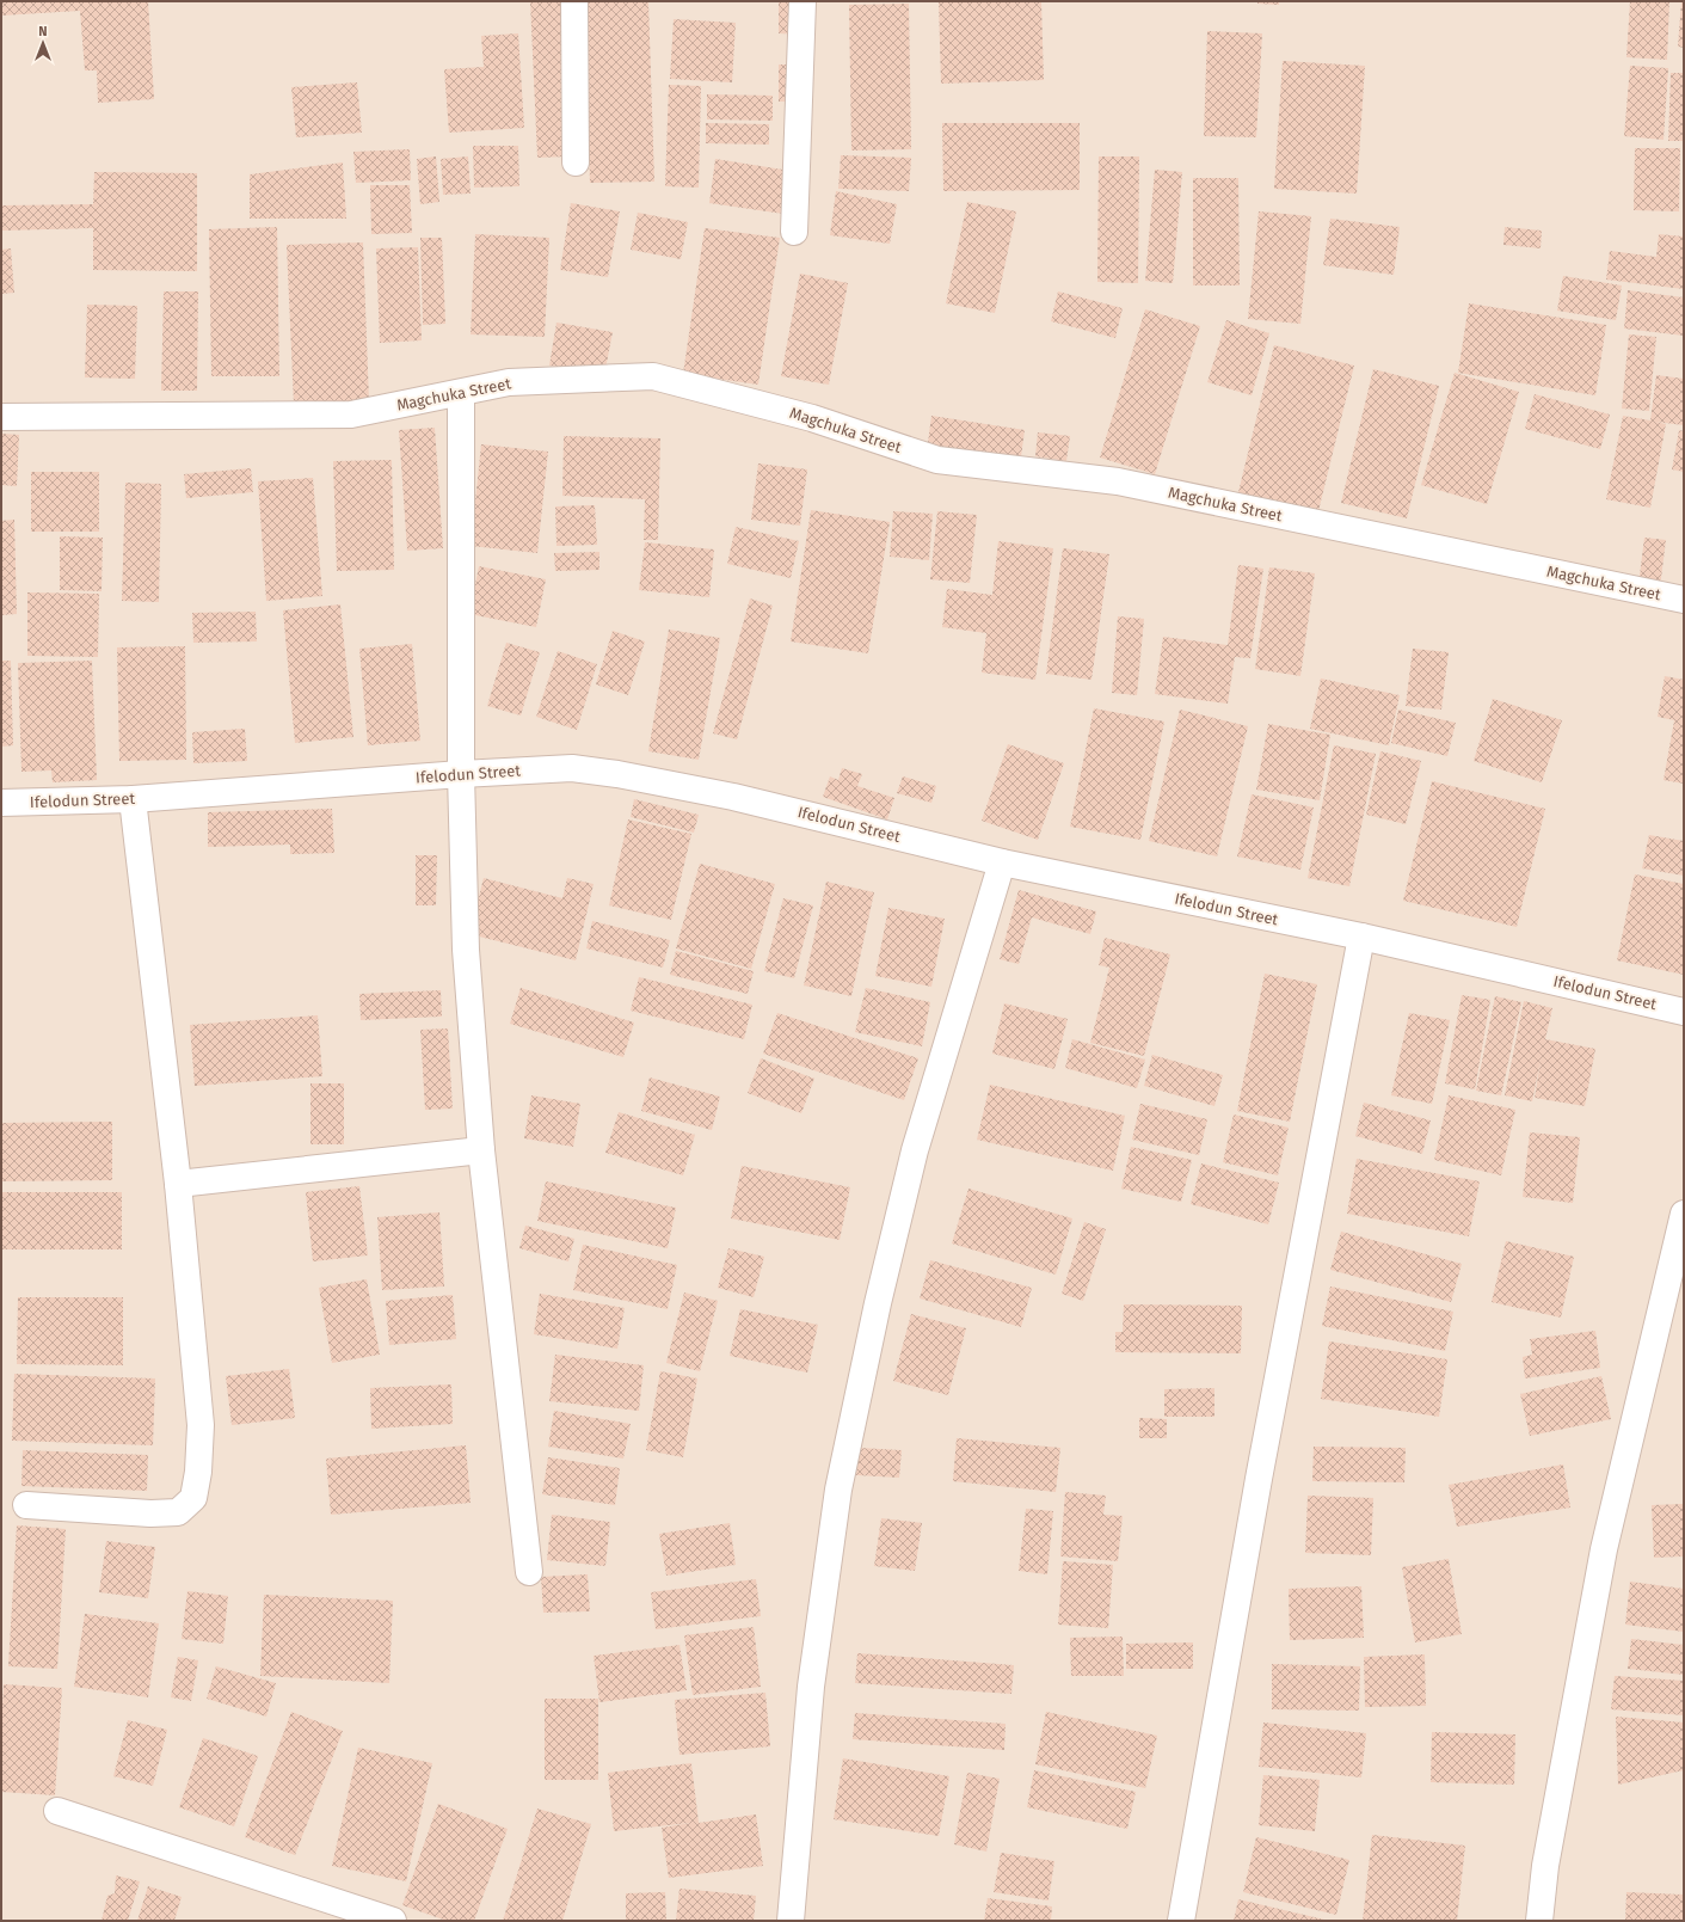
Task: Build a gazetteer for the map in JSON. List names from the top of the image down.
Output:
{
  "streets": {
    "street": ["Magchuka Street", "Ifelodun Street"]
  },
  "north": "top"
}
